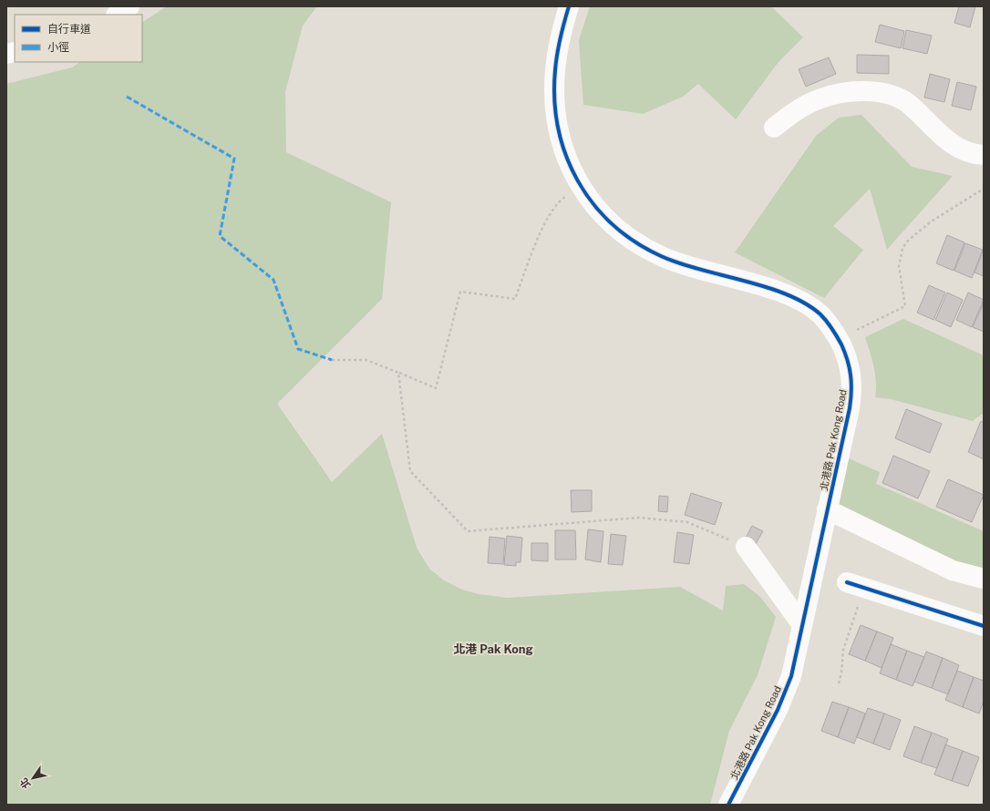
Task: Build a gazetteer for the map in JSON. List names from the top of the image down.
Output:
{
  "streets": {
    "street": ["北港路 Pak Kong Road"]
  },
  "districts": ["北港 Pak Kong"],
  "legend": ["自行車道", "小徑"],
  "north": "bottom left"
}
